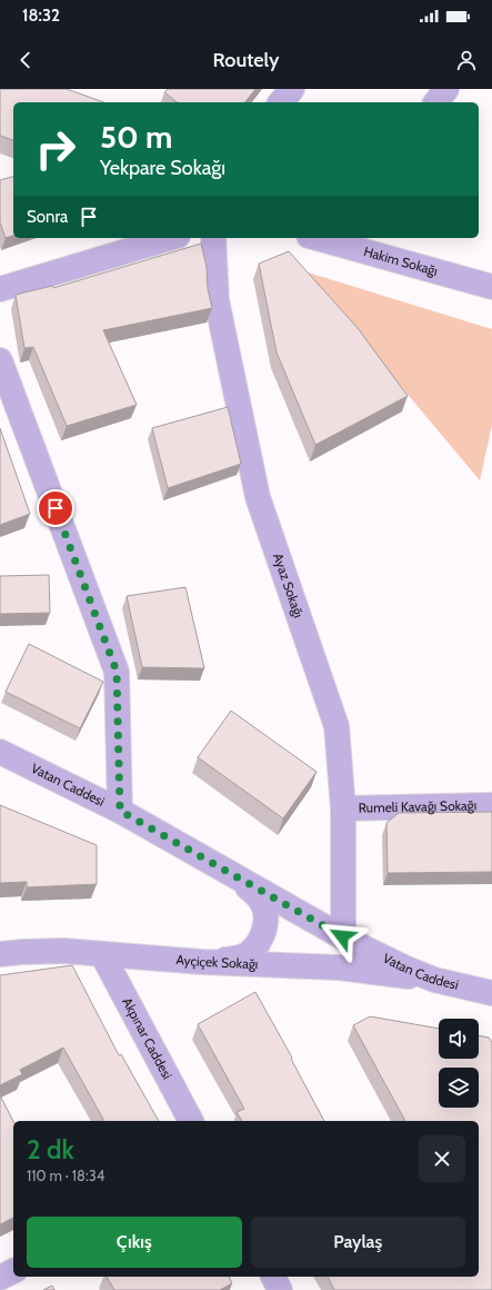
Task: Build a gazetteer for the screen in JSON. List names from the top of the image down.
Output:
{
  "streets": {
    "street": [
      "Hakim Sokağı",
      "Ayaz Sokağı",
      "Vatan Caddesi",
      "Rumeli Kavağı Sokağı",
      "Ayçiçek Sokağı",
      "Akpınar Caddesi"
    ]
  },
  "crossings": [
    ["Ayaz Sokağı", "Vatan Caddesi"],
    ["Ayaz Sokağı", "Rumeli Kavağı Sokağı"],
    ["Vatan Caddesi", "Ayçiçek Sokağı"],
    ["Ayçiçek Sokağı", "Akpınar Caddesi"]
  ],
  "page": {
    "status": "18:32",
    "header": "Routely",
    "turn": ["50 m", "Yekpare Sokağı"],
    "then": "Sonra",
    "heading": ["2 dk", "110 m · 18:34"],
    "buttons": ["Çıkış", "Paylaş"]
  }
}
